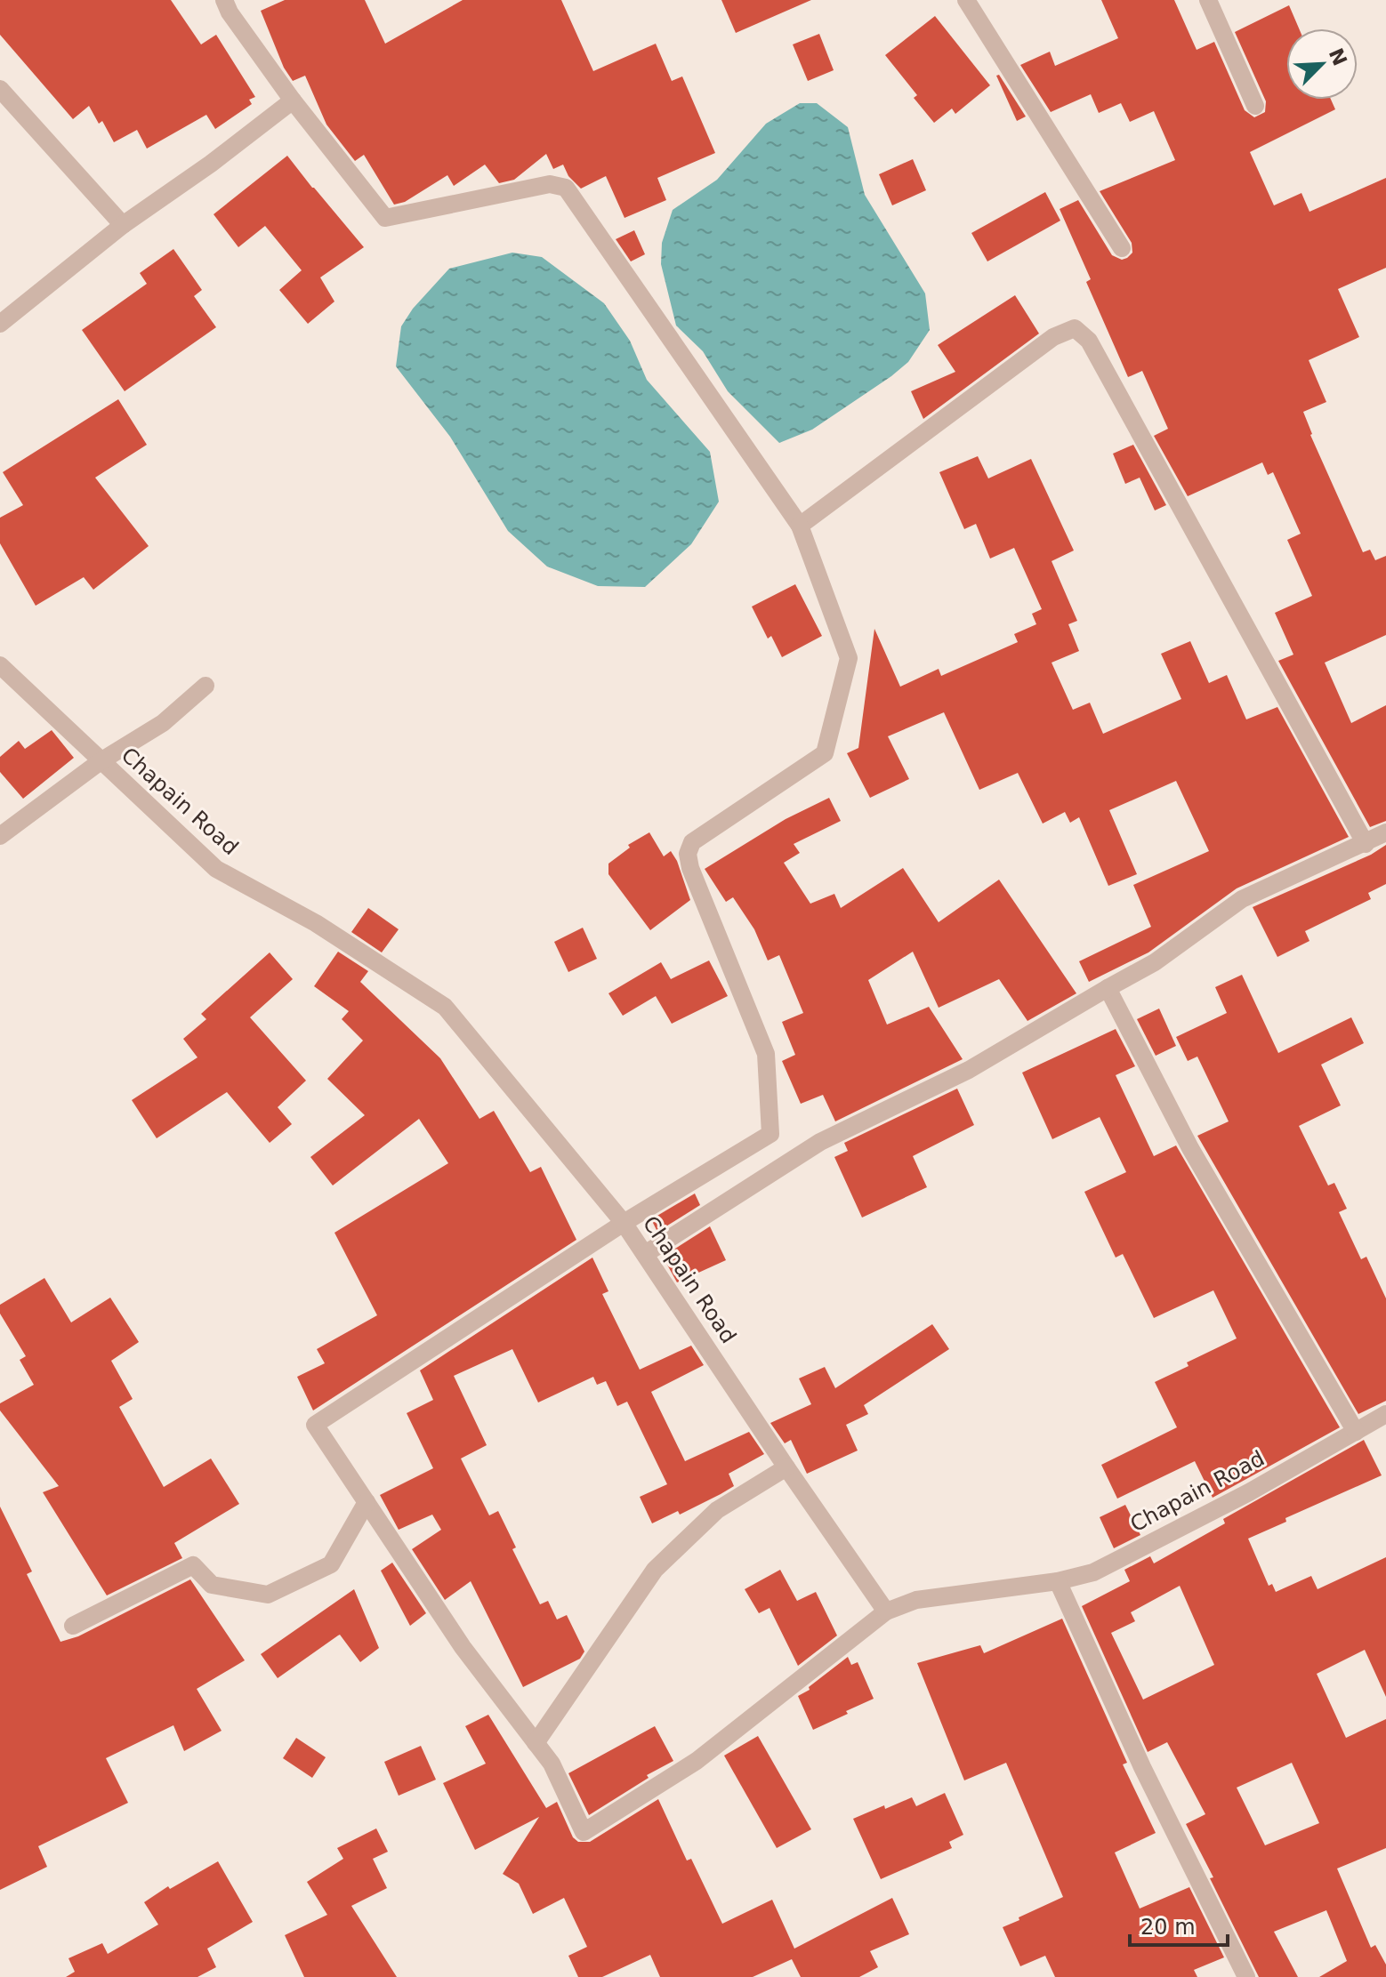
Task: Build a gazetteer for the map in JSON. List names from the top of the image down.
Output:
{
  "streets": {
    "street": ["Chapain Road"]
  },
  "scale_bar": "20 m",
  "north": "top right"
}
